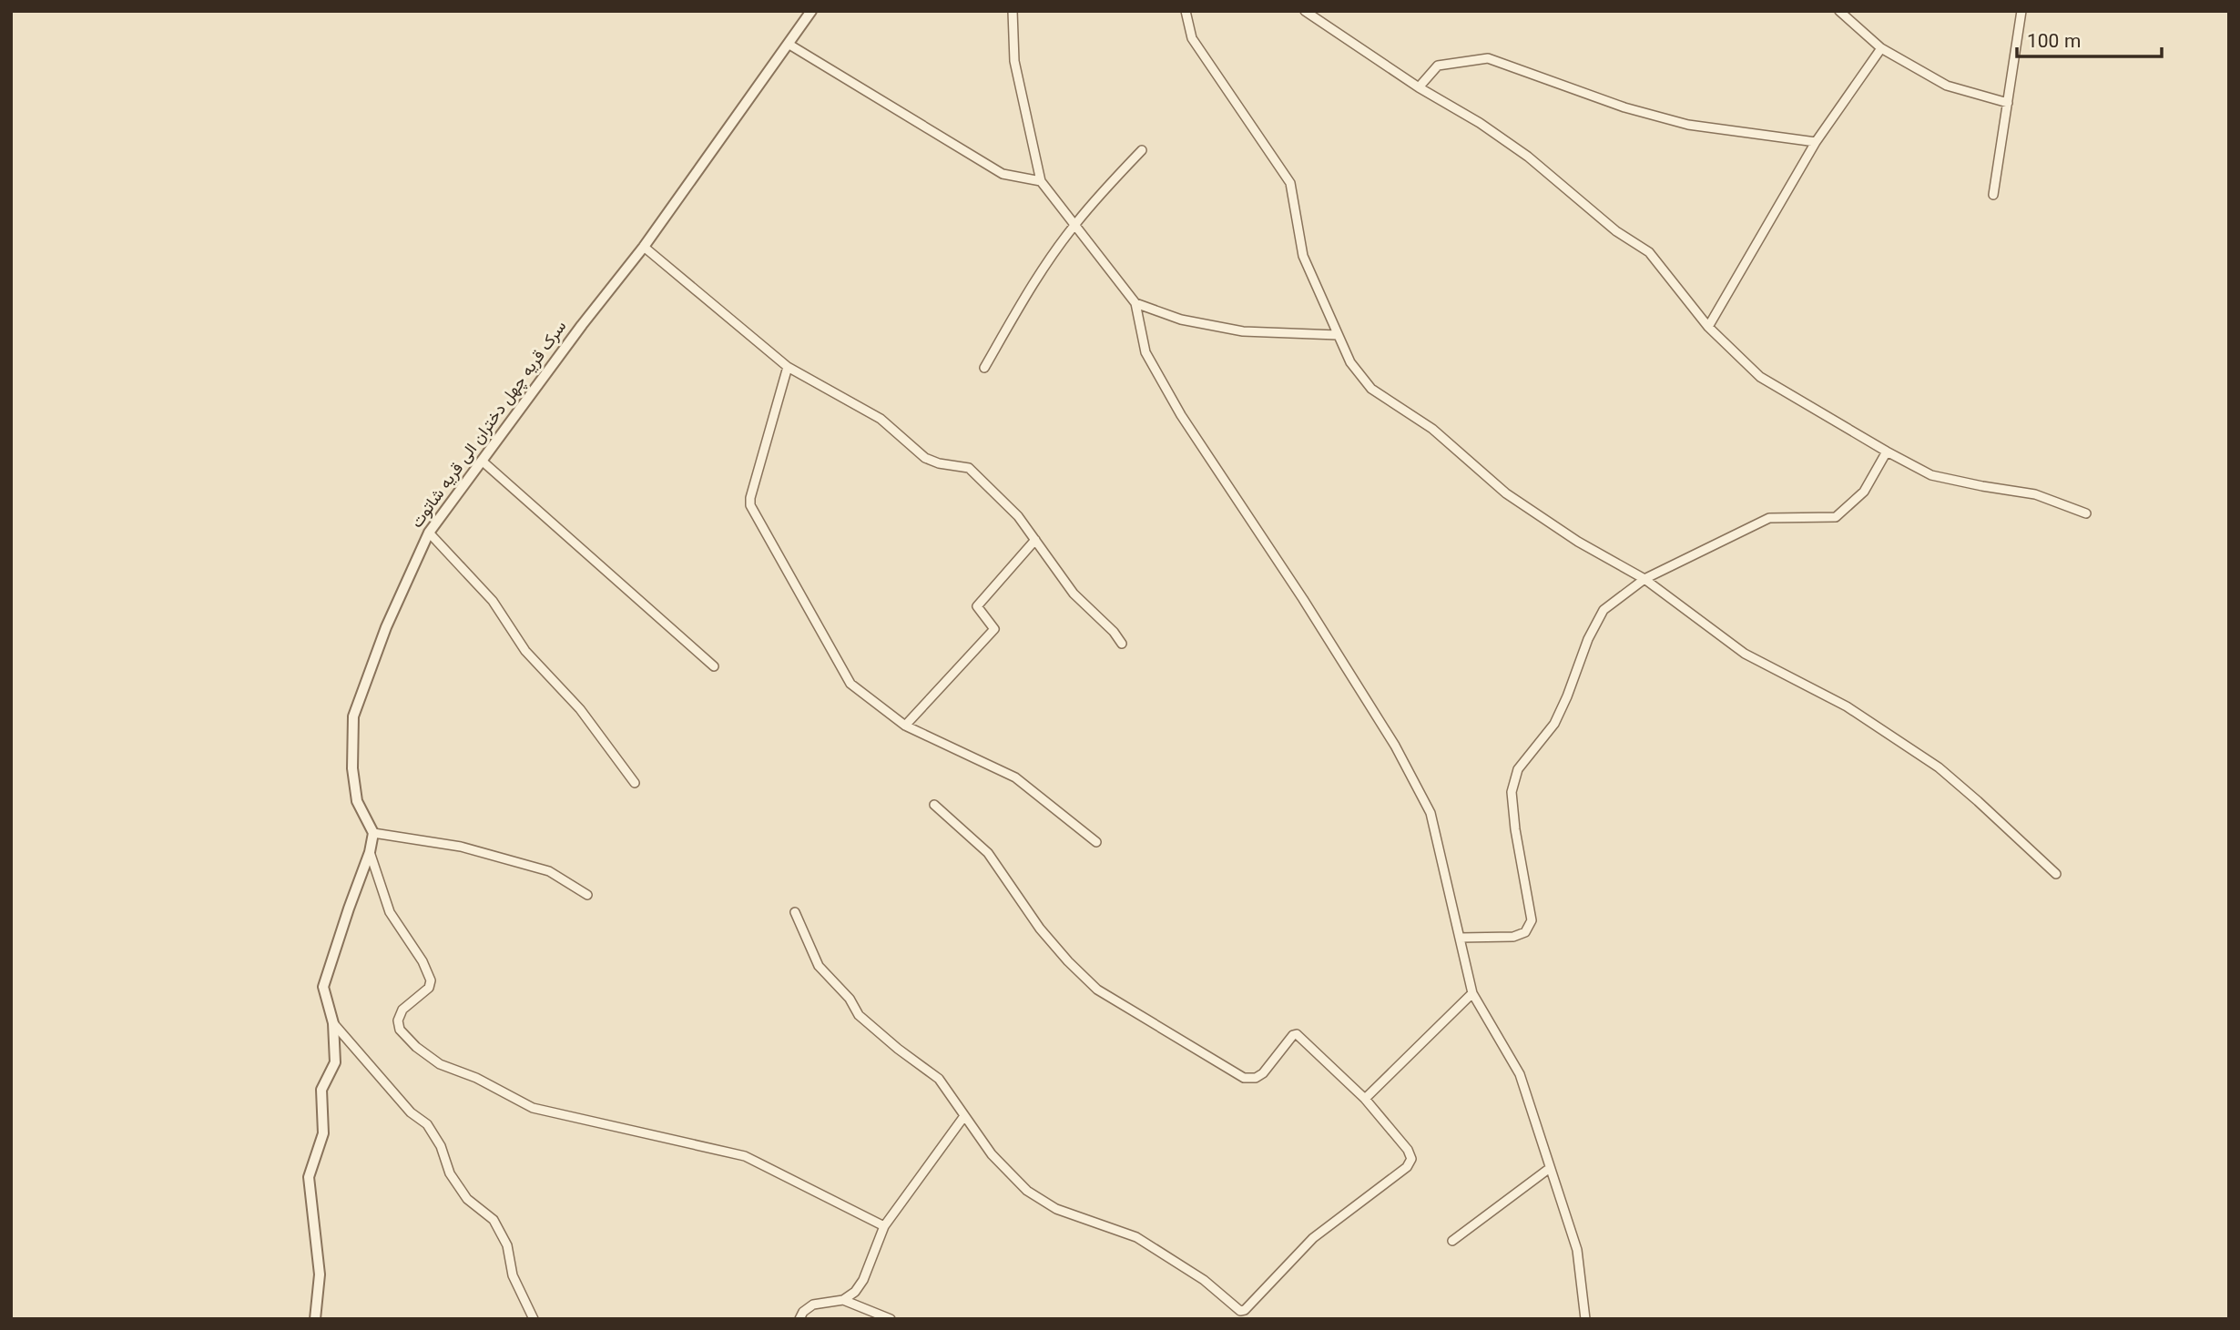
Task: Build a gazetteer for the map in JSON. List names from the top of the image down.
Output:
{
  "streets": {
    "street": ["سرک قریه چهل دختران الی قریه شاتوت"]
  },
  "scale_bar": "100 m"
}
